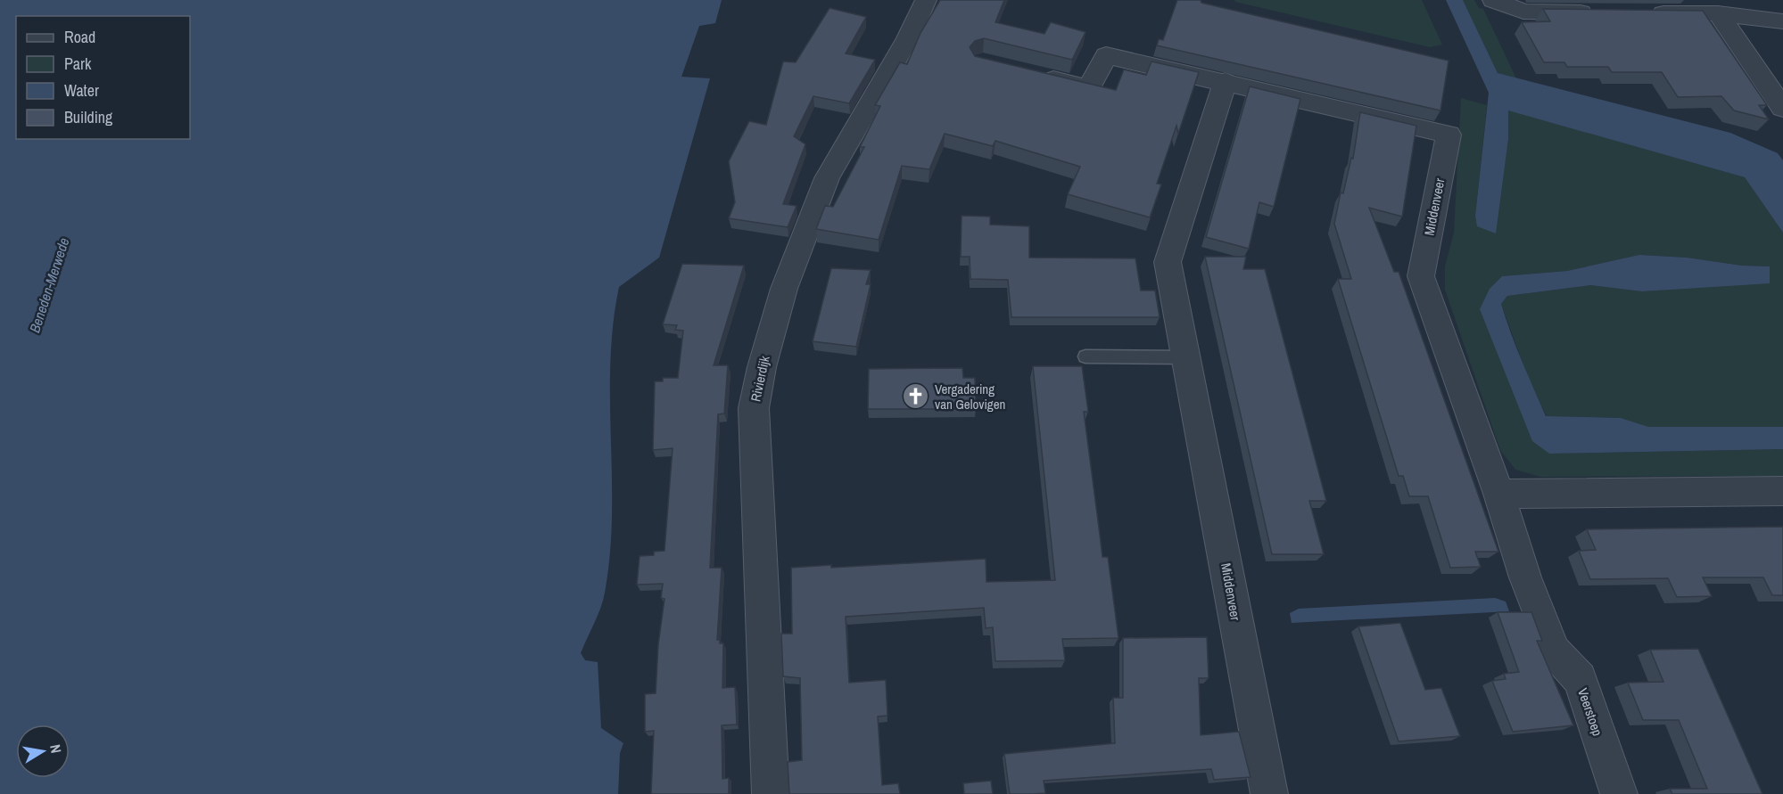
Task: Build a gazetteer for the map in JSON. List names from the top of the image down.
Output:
{
  "streets": {
    "street": ["Middenveer", "Rivierdijk", "Veerstoep"]
  },
  "crossings": [
    ["Middenveer", "Veerstoep"]
  ],
  "water": ["Beneden-Merwede"],
  "places": {
    "church": ["Vergadering van Gelovigen"]
  },
  "legend": [
    "Road",
    "Park",
    "Water",
    "Building"
  ],
  "north": "right"
}
